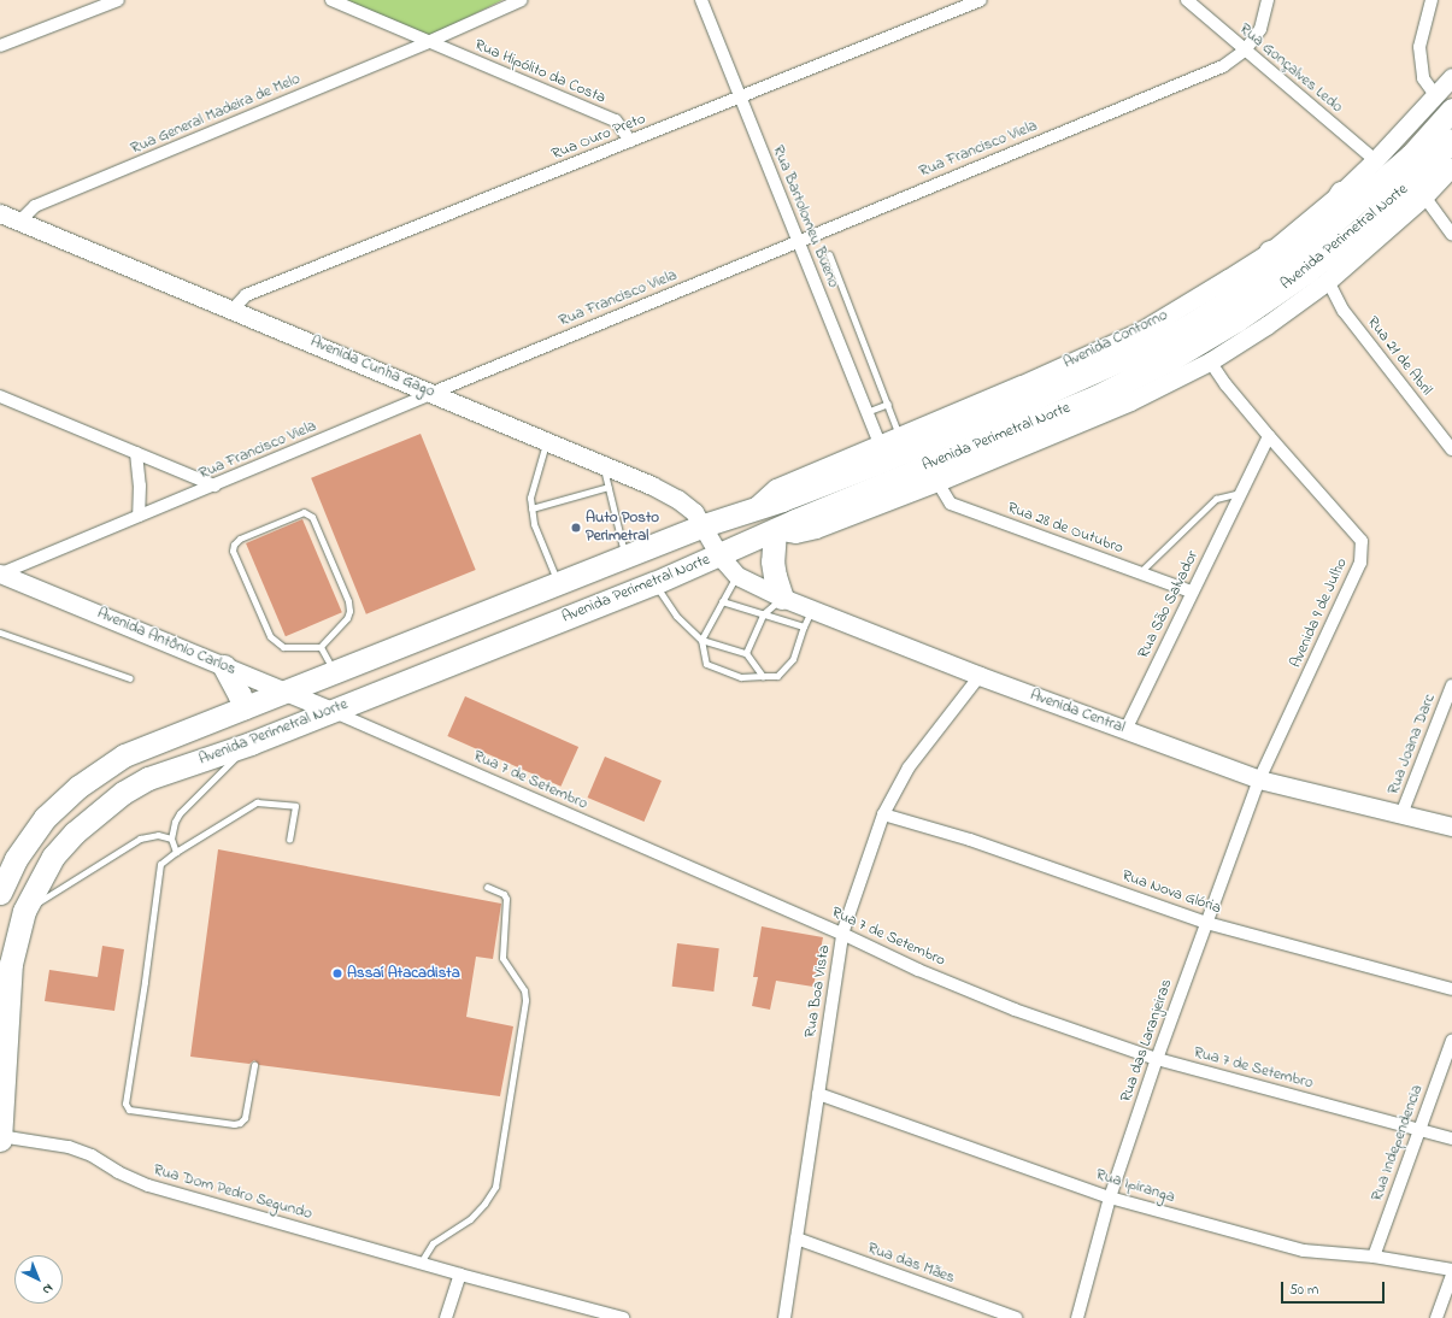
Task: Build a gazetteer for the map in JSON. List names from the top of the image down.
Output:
{
  "streets": {
    "highway": ["Avenida Perimetral Norte"],
    "street": [
      "Rua Gonçalves Ledo",
      "Rua Hipólito da Costa",
      "Rua General Madeira de Melo",
      "Rua Ouro Preto",
      "Rua Francisco Viela",
      "Rua Bartolomeu Bueno",
      "Avenida Contorno",
      "Rua 21 de Abril",
      "Avenida Cunha Gago",
      "Rua 28 de Outubro",
      "Rua São Salvador",
      "Avenida 9 de Julho",
      "Avenida Antônio Carlos",
      "Avenida Central",
      "Rua Joana Darc",
      "Rua 7 de Setembro",
      "Rua Nova Glória",
      "Rua Boa Vista",
      "Rua das Laranjeiras",
      "Rua Independencia",
      "Rua Ipiranga",
      "Rua Dom Pedro Segundo",
      "Rua das Mães"
    ]
  },
  "crossings": [
    ["Rua Gonçalves Ledo", "Rua Francisco Viela"],
    ["Rua Gonçalves Ledo", "Avenida Contorno"],
    ["Rua Hipólito da Costa", "Rua General Madeira de Melo"],
    ["Rua Hipólito da Costa", "Rua Ouro Preto"],
    ["Rua General Madeira de Melo", "Avenida Cunha Gago"],
    ["Rua Ouro Preto", "Rua Bartolomeu Bueno"],
    ["Rua Ouro Preto", "Avenida Cunha Gago"],
    ["Rua Francisco Viela", "Rua Bartolomeu Bueno"],
    ["Rua Francisco Viela", "Avenida Cunha Gago"],
    ["Rua Francisco Viela", "Avenida Antônio Carlos"],
    ["Rua Bartolomeu Bueno", "Avenida Contorno"],
    ["Avenida Perimetral Norte", "Avenida Contorno"],
    ["Avenida Perimetral Norte", "Avenida Cunha Gago"],
    ["Avenida Perimetral Norte", "Avenida Antônio Carlos"],
    ["Avenida Perimetral Norte", "Avenida Central"],
    ["Avenida Perimetral Norte", "Rua 7 de Setembro"],
    ["Avenida Perimetral Norte", "Rua Dom Pedro Segundo"],
    ["Avenida Cunha Gago", "Avenida Central"],
    ["Rua 28 de Outubro", "Rua São Salvador"],
    ["Rua São Salvador", "Avenida 9 de Julho"],
    ["Rua São Salvador", "Avenida Central"],
    ["Avenida 9 de Julho", "Avenida Central"],
    ["Avenida 9 de Julho", "Rua das Laranjeiras"],
    ["Avenida Antônio Carlos", "Rua 7 de Setembro"],
    ["Avenida Central", "Rua Joana Darc"],
    ["Avenida Central", "Rua Boa Vista"],
    ["Avenida Central", "Rua das Laranjeiras"],
    ["Rua 7 de Setembro", "Rua Boa Vista"],
    ["Rua 7 de Setembro", "Rua das Laranjeiras"],
    ["Rua 7 de Setembro", "Rua Independencia"],
    ["Rua Nova Glória", "Rua Boa Vista"],
    ["Rua Nova Glória", "Rua das Laranjeiras"],
    ["Rua Boa Vista", "Rua Ipiranga"],
    ["Rua Boa Vista", "Rua das Mães"],
    ["Rua das Laranjeiras", "Rua Ipiranga"],
    ["Rua Independencia", "Rua Ipiranga"]
  ],
  "places": ["Auto Posto Perimetral", "Assaí Atacadista"],
  "scale_bar": "50 m",
  "north": "bottom right"
}
